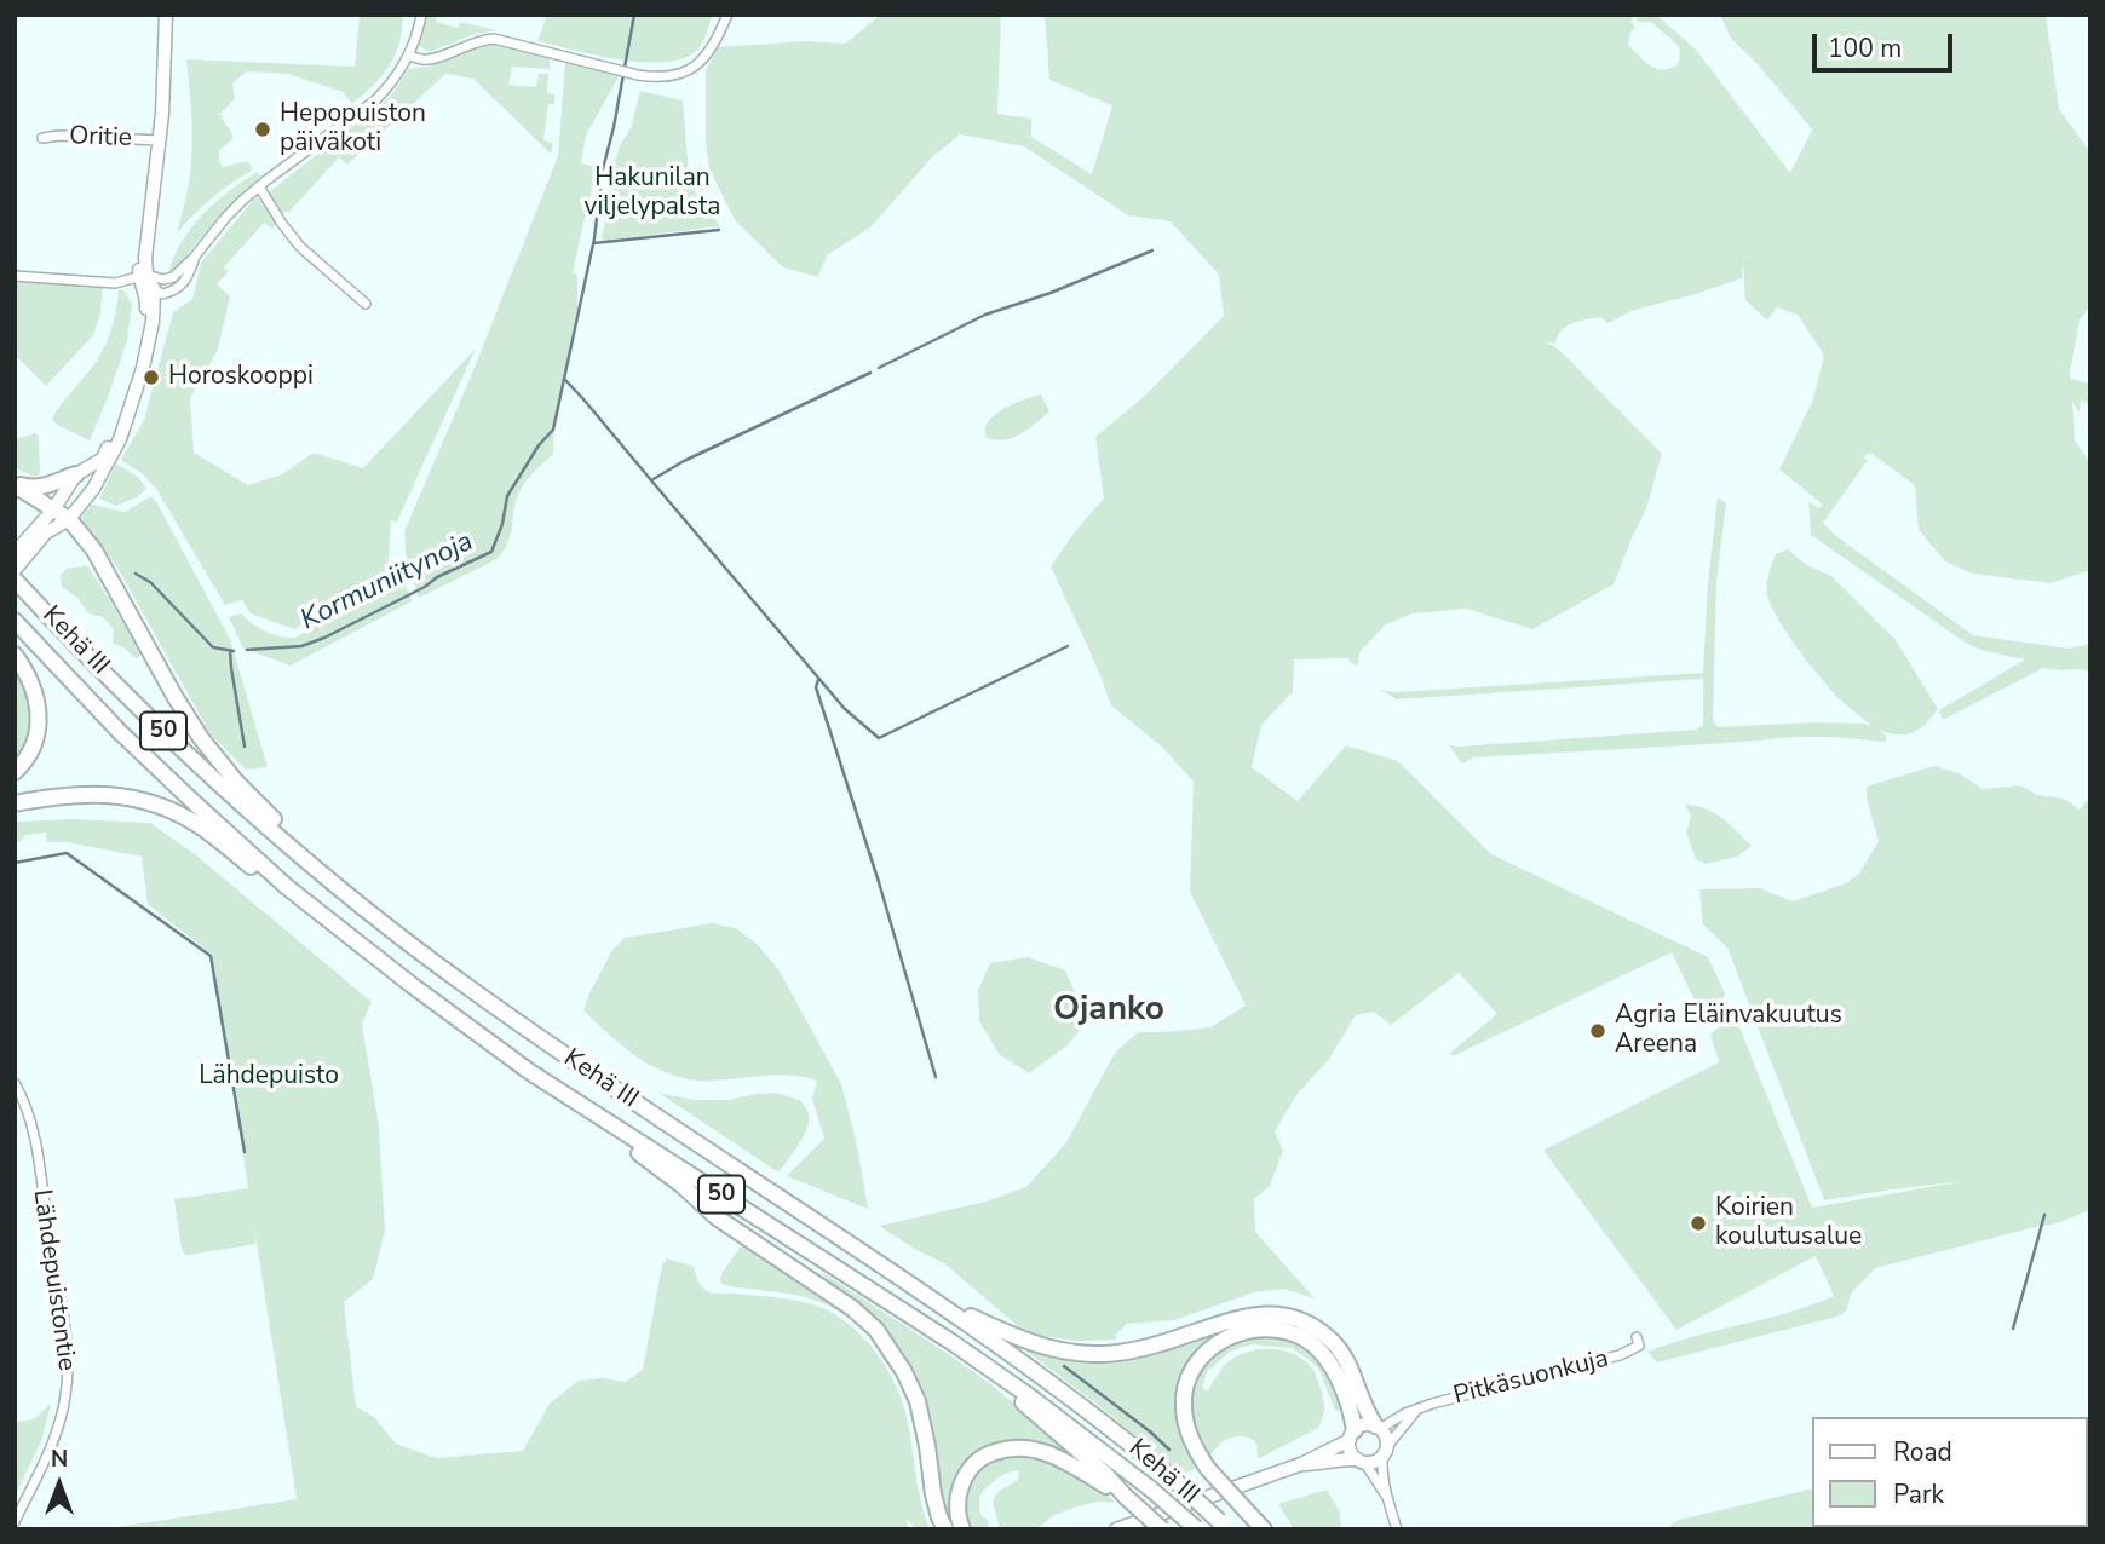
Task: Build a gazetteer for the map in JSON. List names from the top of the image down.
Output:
{
  "streets": {
    "highway": ["Kehä III", "50"],
    "street": ["Oritie", "Lähdepuistontie", "Pitkäsuonkuja"]
  },
  "districts": ["Ojanko"],
  "water": ["Kormuniitynoja"],
  "parks": ["Hakunilan viljelypalsta", "Lähdepuisto"],
  "places": [
    "Hepopuiston päiväkoti",
    "Horoskooppi",
    "Agria Eläinvakuutus Areena",
    "Koirien koulutusalue"
  ],
  "legend": ["Road", "Park"],
  "scale_bar": "100 m",
  "north": "top"
}
